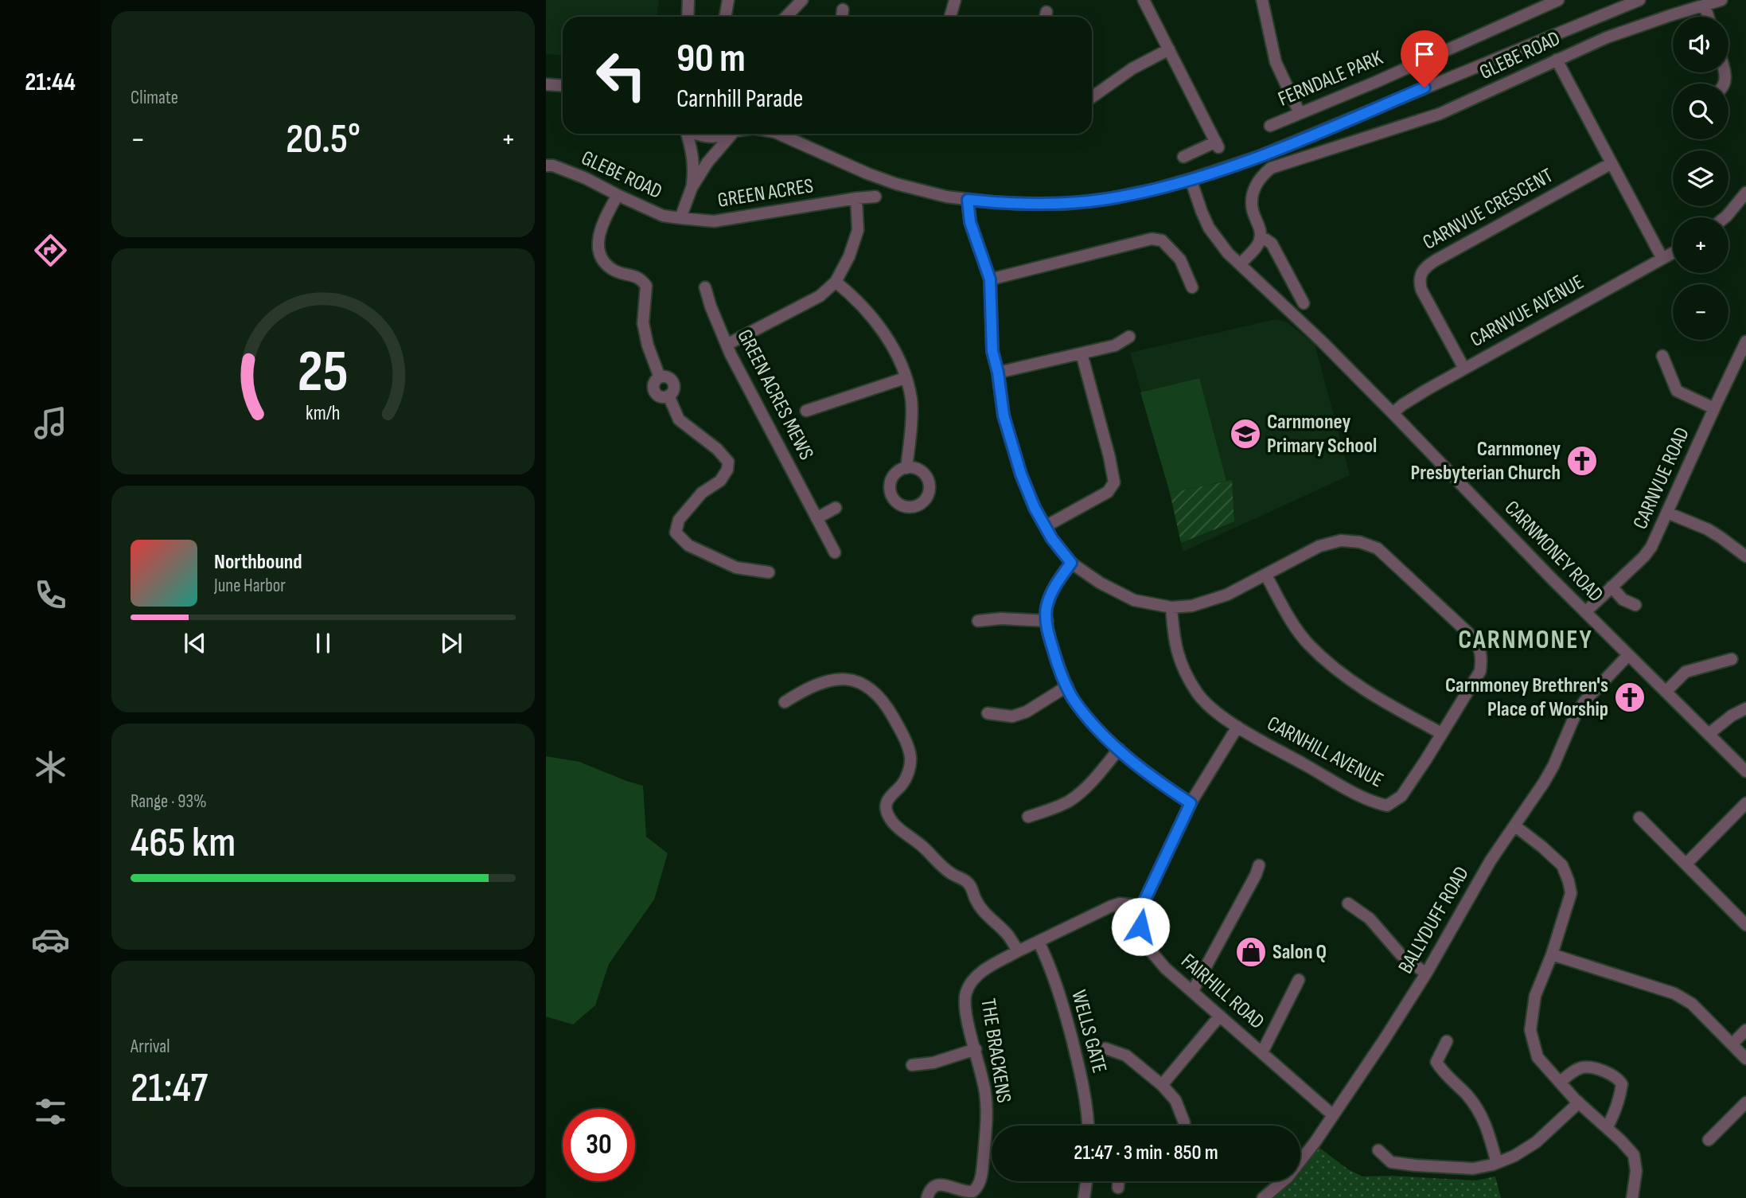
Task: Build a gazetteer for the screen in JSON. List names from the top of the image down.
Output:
{
  "streets": {
    "street": [
      "GLEBE ROAD",
      "FERNDALE PARK",
      "GREEN ACRES",
      "CARNVUE CRESCENT",
      "CARNVUE AVENUE",
      "GREEN ACRES MEWS",
      "CARNVUE ROAD",
      "CARNMONEY ROAD",
      "CARNHILL AVENUE",
      "BALLYDUFF ROAD",
      "FAIRHILL ROAD",
      "WELLS GATE",
      "THE BRACKENS"
    ]
  },
  "crossings": [
    ["GLEBE ROAD", "GREEN ACRES"],
    ["CARNVUE CRESCENT", "CARNVUE AVENUE"],
    ["CARNVUE AVENUE", "CARNMONEY ROAD"],
    ["CARNVUE ROAD", "CARNMONEY ROAD"],
    ["CARNMONEY ROAD", "BALLYDUFF ROAD"],
    ["CARNHILL AVENUE", "FAIRHILL ROAD"],
    ["BALLYDUFF ROAD", "FAIRHILL ROAD"],
    ["FAIRHILL ROAD", "THE BRACKENS"],
    ["WELLS GATE", "THE BRACKENS"]
  ],
  "districts": ["CARNMONEY"],
  "places": {
    "school or university": ["Carnmoney Primary School"],
    "church": ["Carnmoney Presbyterian Church", "Carnmoney Brethren's Place of Worship"],
    "shop": ["Salon Q"]
  },
  "page": {
    "tabs": "21:44",
    "tile": [
      "Climate",
      ["Range · 93%", "465 km"],
      ["Arrival", "21:47"]
    ],
    "map_buttons": ["+", "−"],
    "turn": ["90 m", "Carnhill Parade"],
    "heat": ["−", "20.5°", "+"],
    "song": ["Northbound", "June Harbor"],
    "limit": "30",
    "trip": "21:47 · 3 min · 850 m",
    "gauge": ["25", "km/h"]
  }
}
